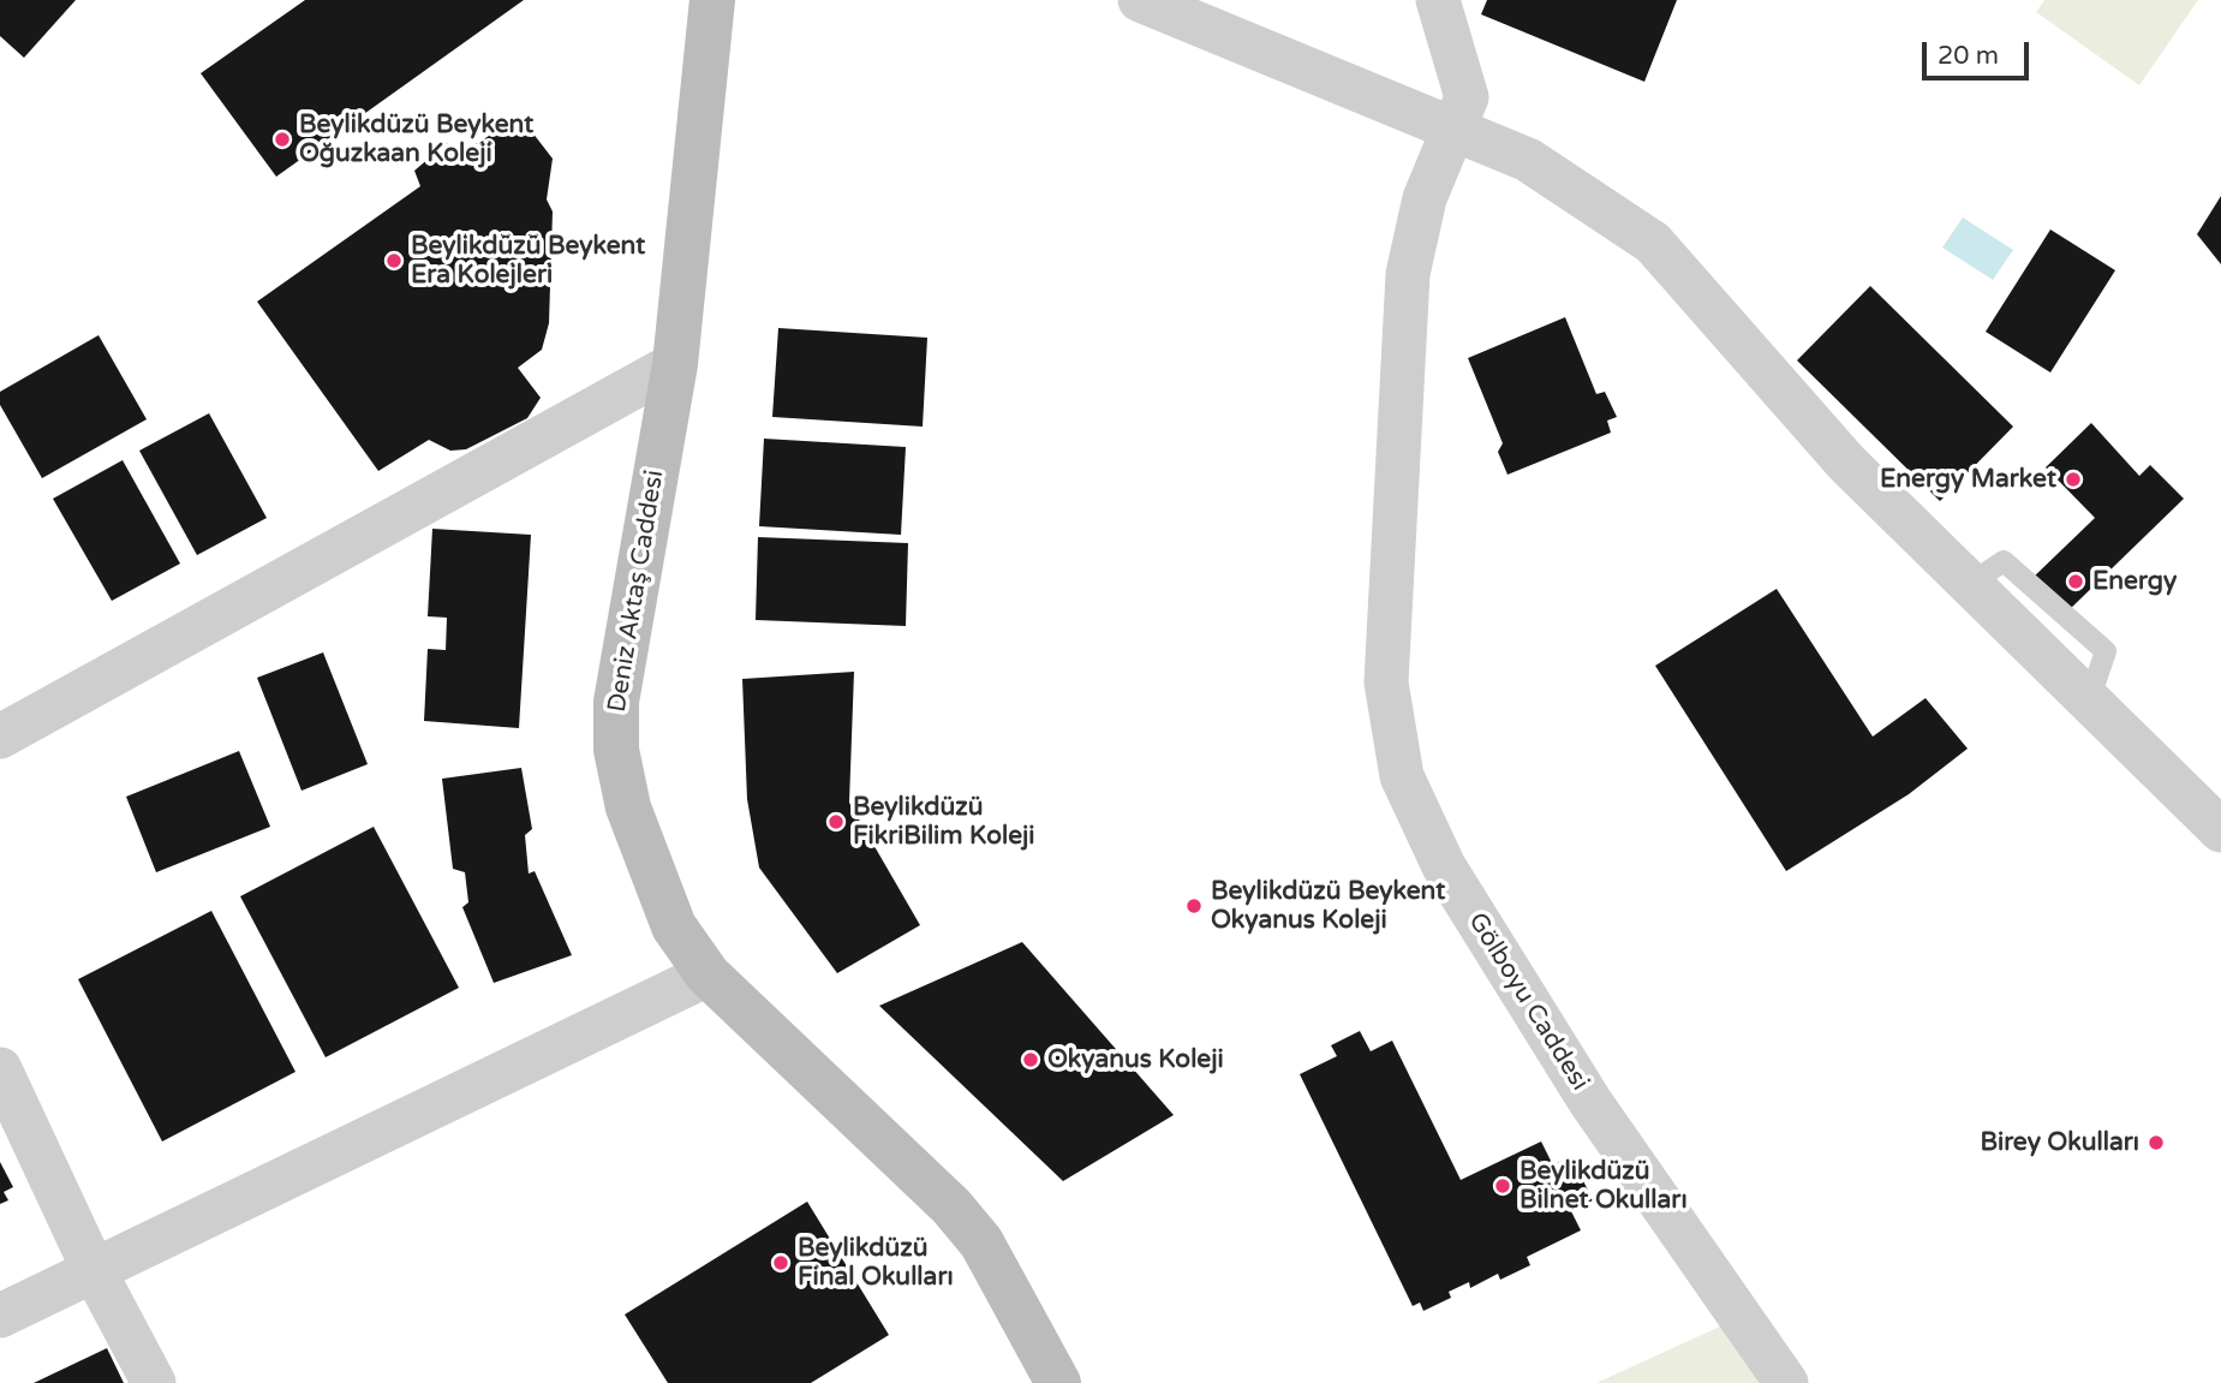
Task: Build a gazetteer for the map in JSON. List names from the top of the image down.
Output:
{
  "streets": {
    "street": ["Deniz Aktaş Caddesi", "Gölboyu Caddesi"]
  },
  "places": [
    "Beylikdüzü Beykent Oğuzkaan Koleji",
    "Beylikdüzü Beykent Era Kolejleri",
    "Energy Market",
    "Energy",
    "Beylikdüzü FikriBilim Koleji",
    "Beylikdüzü Beykent Okyanus Koleji",
    "Okyanus Koleji",
    "Birey Okulları",
    "Beylikdüzü Bilnet Okulları",
    "Beylikdüzü Final Okulları"
  ],
  "scale_bar": "20 m"
}
